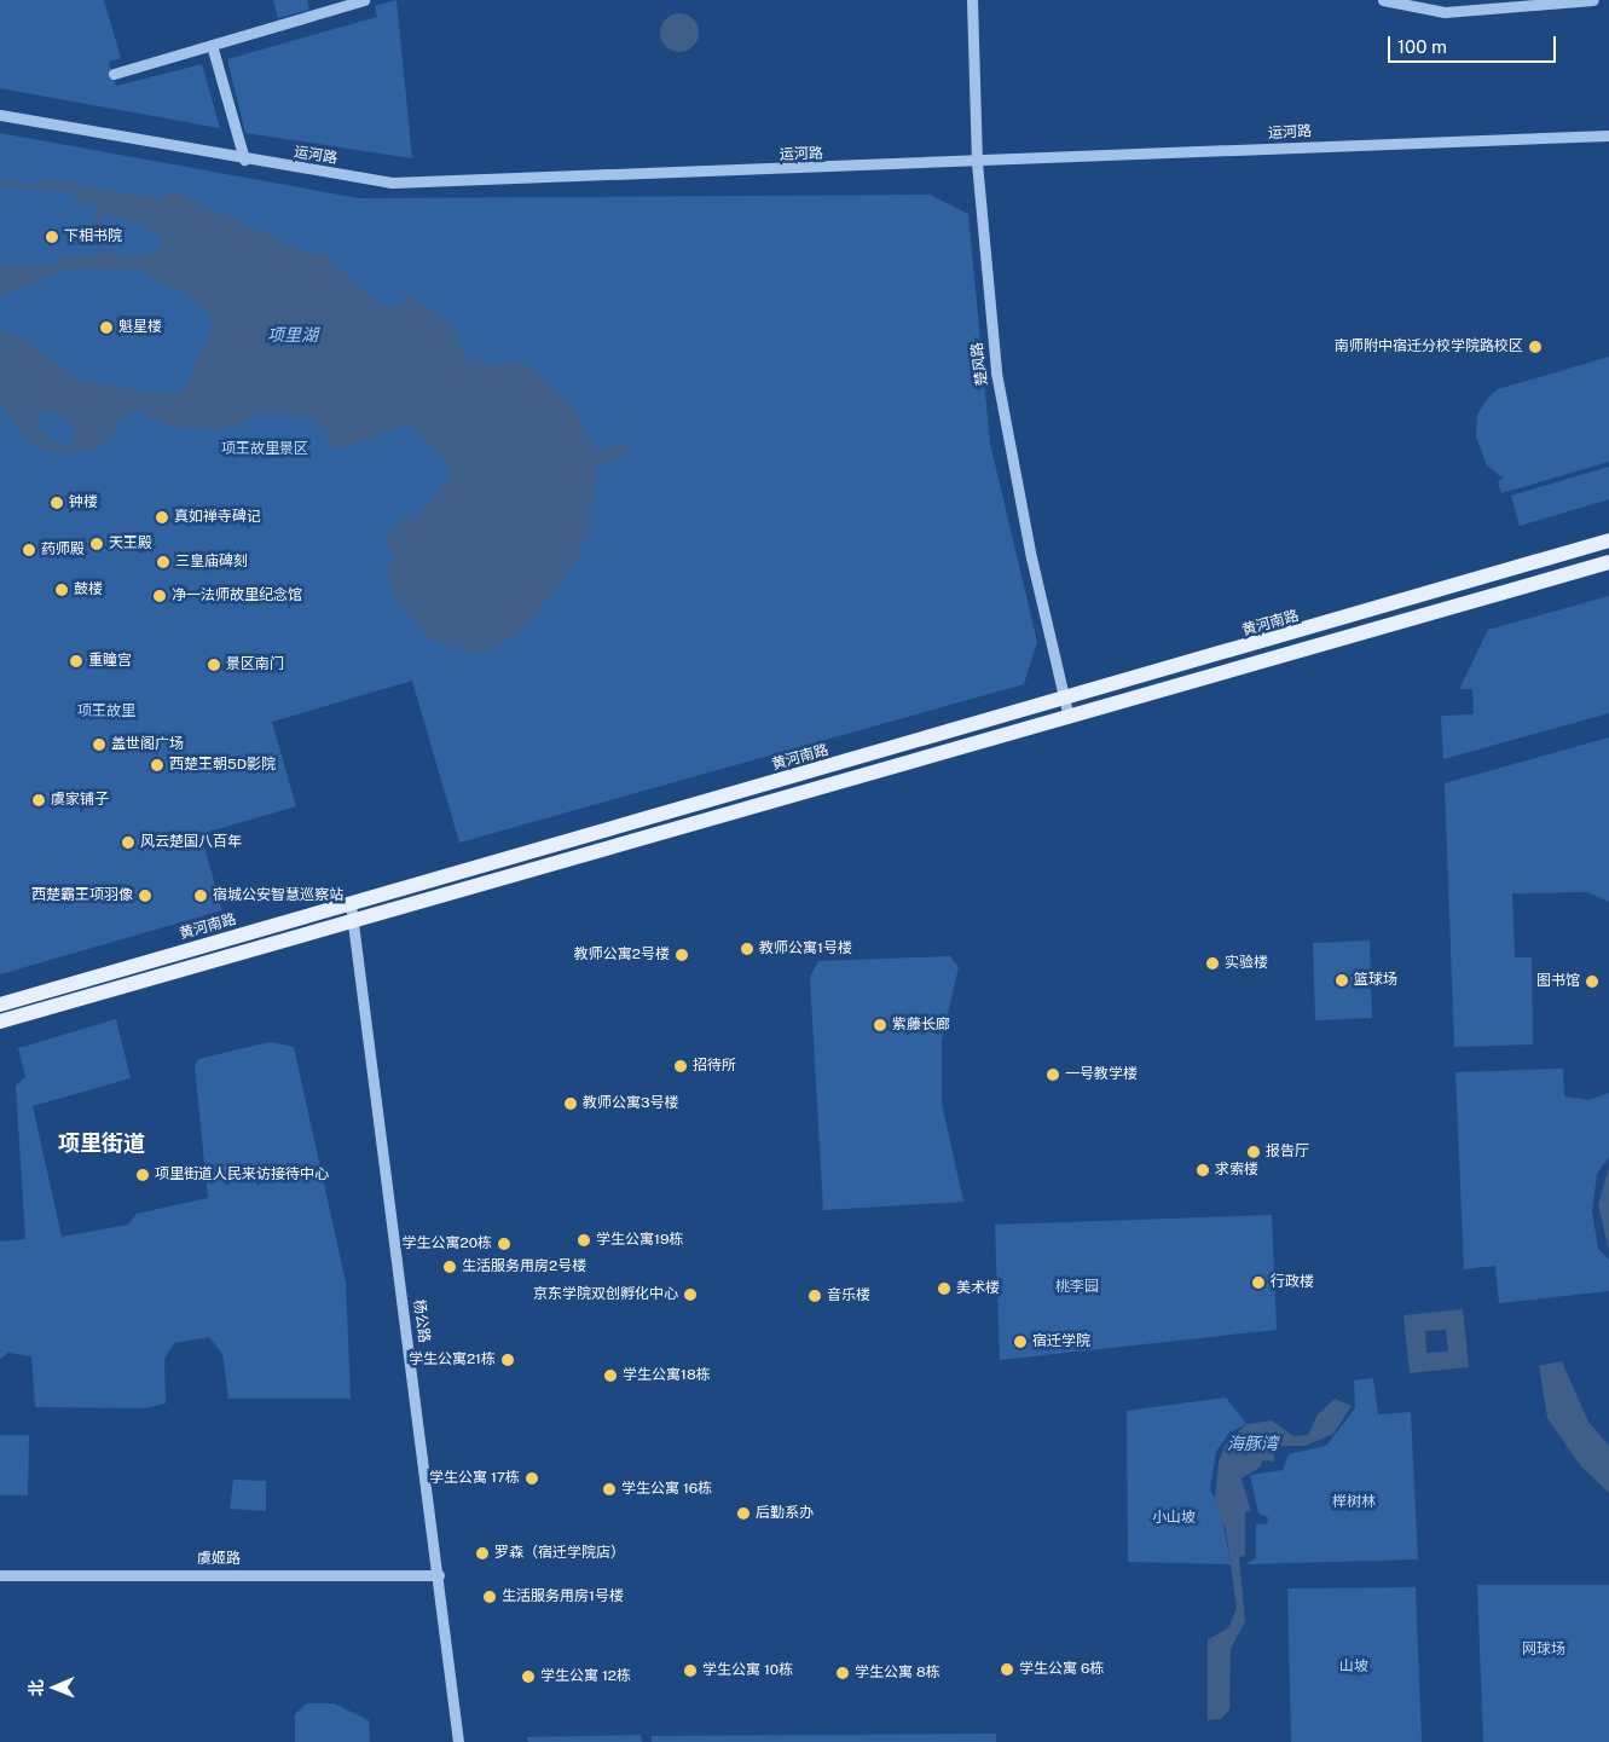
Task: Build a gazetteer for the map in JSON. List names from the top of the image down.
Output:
{
  "streets": {
    "main road": ["黄河南路"],
    "street": [
      "运河路",
      "楚风路",
      "杨公路",
      "虞姬路"
    ]
  },
  "crossings": [
    ["运河路", "楚风路"],
    ["楚风路", "黄河南路"],
    ["黄河南路", "杨公路"],
    ["杨公路", "虞姬路"]
  ],
  "districts": ["项里街道"],
  "water": ["项里湖", "海豚湾"],
  "parks": [
    "项王故里景区",
    "项王故里",
    "桃李园",
    "榉树林",
    "小山坡",
    "网球场",
    "山坡"
  ],
  "places": [
    "下相书院",
    "魁星楼",
    "南师附中宿迁分校学院路校区",
    "钟楼",
    "真如禅寺碑记",
    "天王殿",
    "药师殿",
    "三皇庙碑刻",
    "鼓楼",
    "净一法师故里纪念馆",
    "重瞳宫",
    "景区南门",
    "盖世阁广场",
    "西楚王朝5D影院",
    "虞家铺子",
    "风云楚国八百年",
    "西楚霸王项羽像",
    "宿城公安智慧巡察站",
    "教师公寓1号楼",
    "教师公寓2号楼",
    "实验楼",
    "篮球场",
    "图书馆",
    "紫藤长廊",
    "招待所",
    "一号教学楼",
    "教师公寓3号楼",
    "报告厅",
    "求索楼",
    "项里街道人民来访接待中心",
    "学生公寓19栋",
    "学生公寓20栋",
    "生活服务用房2号楼",
    "行政楼",
    "美术楼",
    "京东学院双创孵化中心",
    "音乐楼",
    "宿迁学院",
    "学生公寓21栋",
    "学生公寓18栋",
    "学生公寓 17栋",
    "学生公寓 16栋",
    "后勤系办",
    "罗森（宿迁学院店）",
    "生活服务用房1号楼",
    "学生公寓 6栋",
    "学生公寓 10栋",
    "学生公寓 8栋",
    "学生公寓 12栋"
  ],
  "scale_bar": "100 m",
  "north": "left"
}
